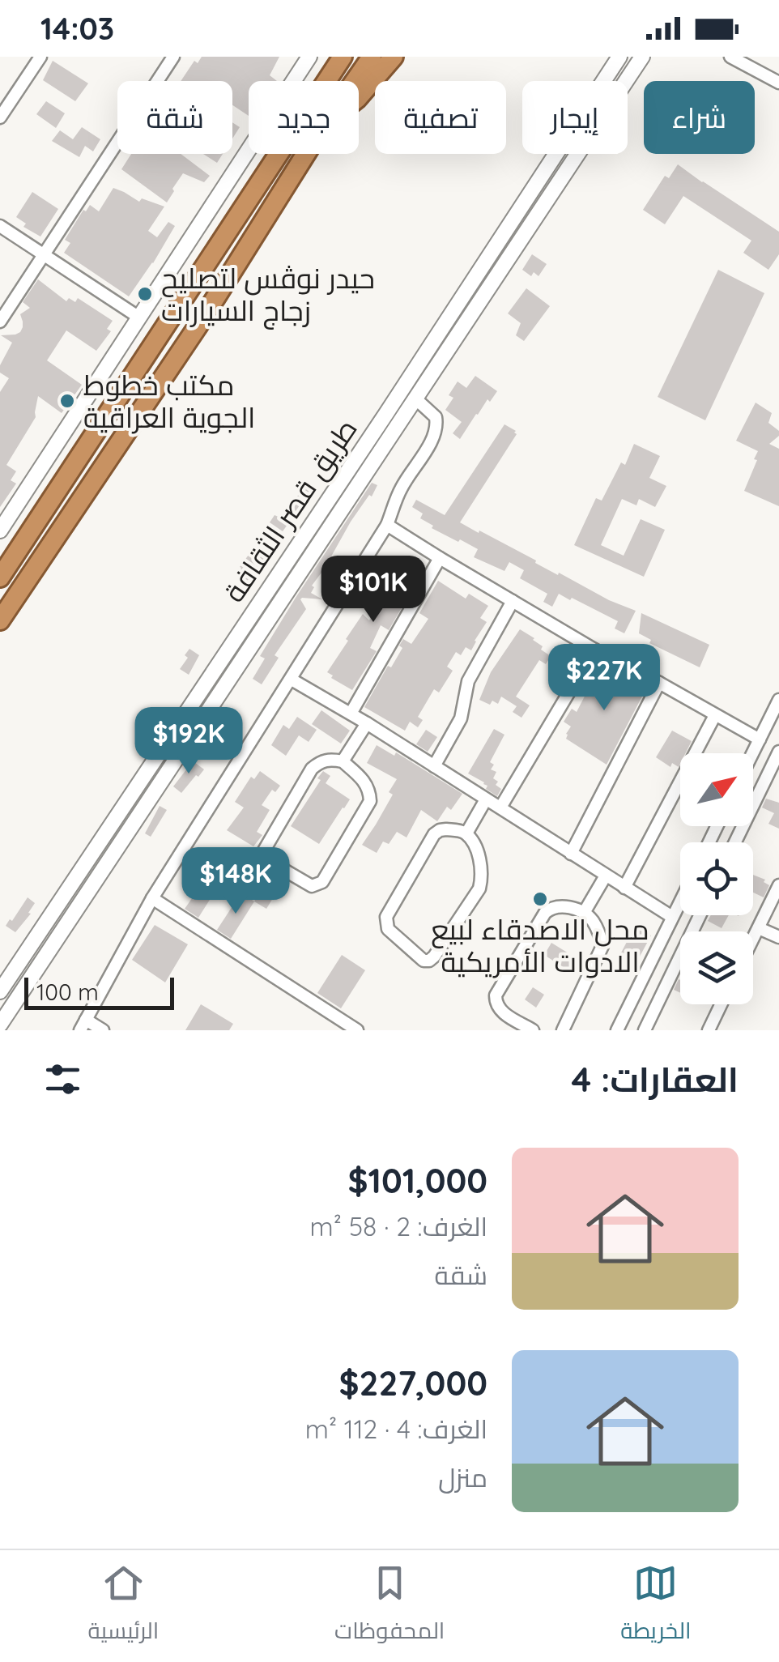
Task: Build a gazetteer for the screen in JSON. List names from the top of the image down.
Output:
{
  "streets": {
    "street": ["طريق قصر الثقافة"]
  },
  "places": ["حيدر نوڤس لتصليح زجاج السيارات", "مكتب خطوط الجوية العراقية", "محل الاصدقاء لبيع الادوات الأمريكية"],
  "scale_bar": "100 m",
  "north": "top right",
  "page": {
    "status": "14:03",
    "chip": [
      "شراء",
      "إيجار",
      "تصفية",
      "جديد",
      "شقة"
    ],
    "price": [
      "$101K",
      "$227K",
      "$192K",
      "$148K"
    ],
    "scale": "100 m",
    "heading": "العقارات: 4",
    "list": [
      {
        "name": "$101,000",
        "note": "الغرف: 2 · 58 m² · شقة"
      },
      {
        "name": "$227,000",
        "note": "الغرف: 4 · 112 m² · منزل"
      }
    ],
    "tabs": ["الخريطة", "المحفوظات", "الرئيسية"]
  }
}
